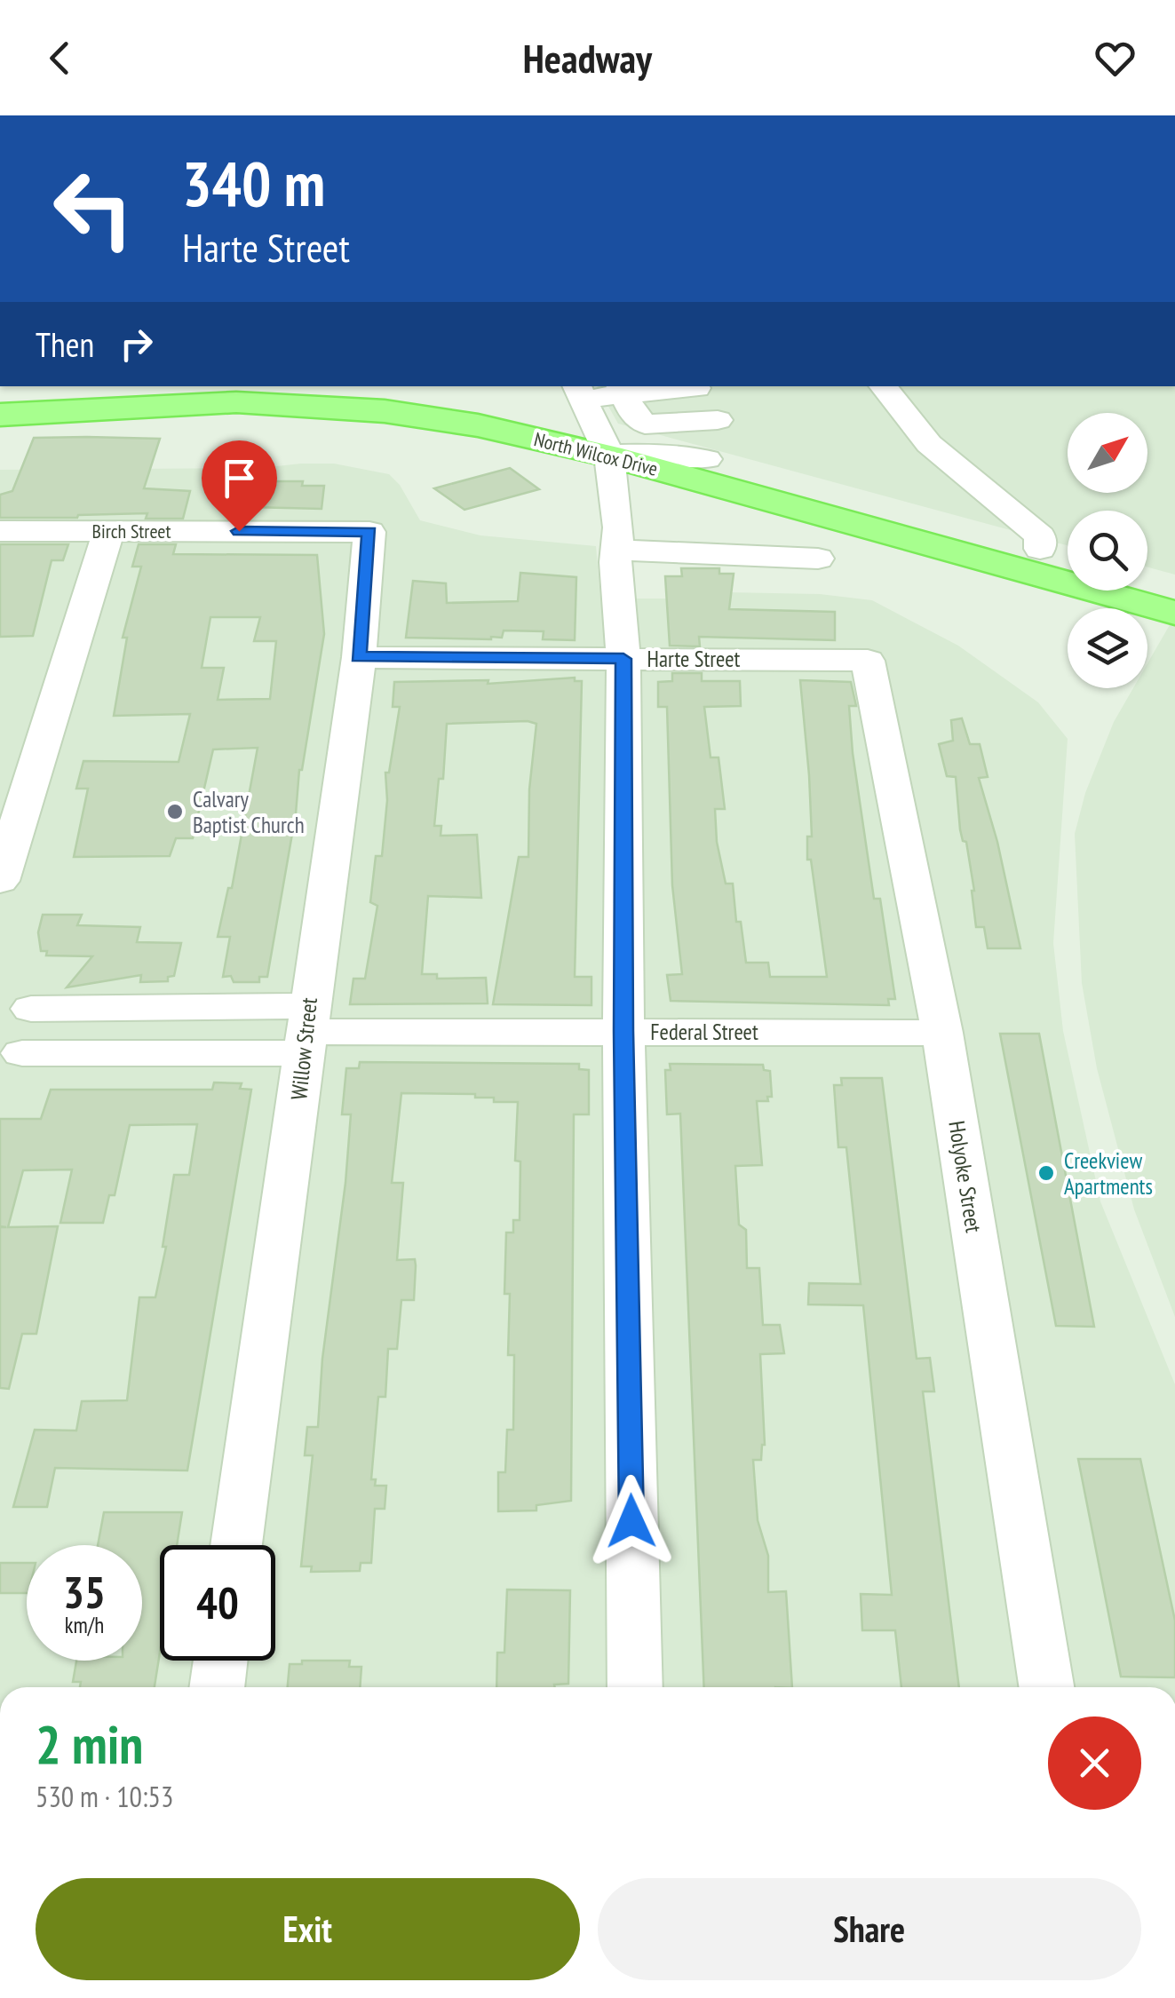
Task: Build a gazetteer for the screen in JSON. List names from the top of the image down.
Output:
{
  "streets": {
    "main road": ["North Wilcox Drive"],
    "street": [
      "Birch Street",
      "Harte Street",
      "Federal Street",
      "Willow Street",
      "Holyoke Street"
    ]
  },
  "crossings": [
    ["Birch Street", "Willow Street"],
    ["Harte Street", "Willow Street"],
    ["Harte Street", "Holyoke Street"],
    ["Federal Street", "Willow Street"],
    ["Federal Street", "Holyoke Street"]
  ],
  "places": ["Calvary Baptist Church", "Creekview Apartments"],
  "north": "top right",
  "page": {
    "header": "Headway",
    "turn": ["340 m", "Harte Street"],
    "then": "Then",
    "speed": "35 km/h",
    "limit": "40",
    "heading": ["2 min", "530 m · 10:53"],
    "buttons": ["Exit", "Share"]
  }
}
